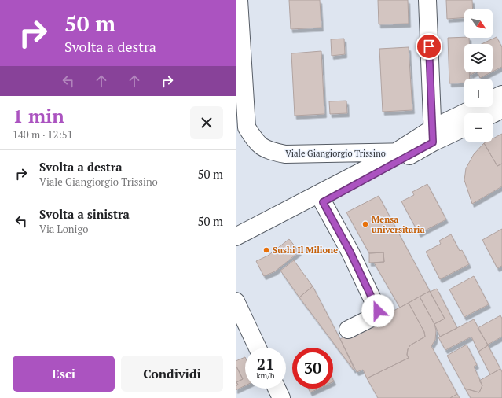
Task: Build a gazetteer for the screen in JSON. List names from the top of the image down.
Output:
{
  "streets": {
    "street": ["Viale Giangiorgio Trissino"]
  },
  "places": ["Mensa universitaria", "Sushi Il Milione"],
  "north": "bottom right",
  "page": {
    "turn": ["50 m", "Svolta a destra"],
    "map_buttons": ["+", "−"],
    "heading": ["1 min", "140 m · 12:51"],
    "list": [
      {
        "name": "Svolta a destra",
        "note": "Viale Giangiorgio Trissino",
        "value": "50 m"
      },
      {
        "name": "Svolta a sinistra",
        "note": "Via Lonigo",
        "value": "50 m"
      }
    ],
    "speed": "21 km/h",
    "limit": "30",
    "buttons": ["Esci", "Condividi"]
  }
}
